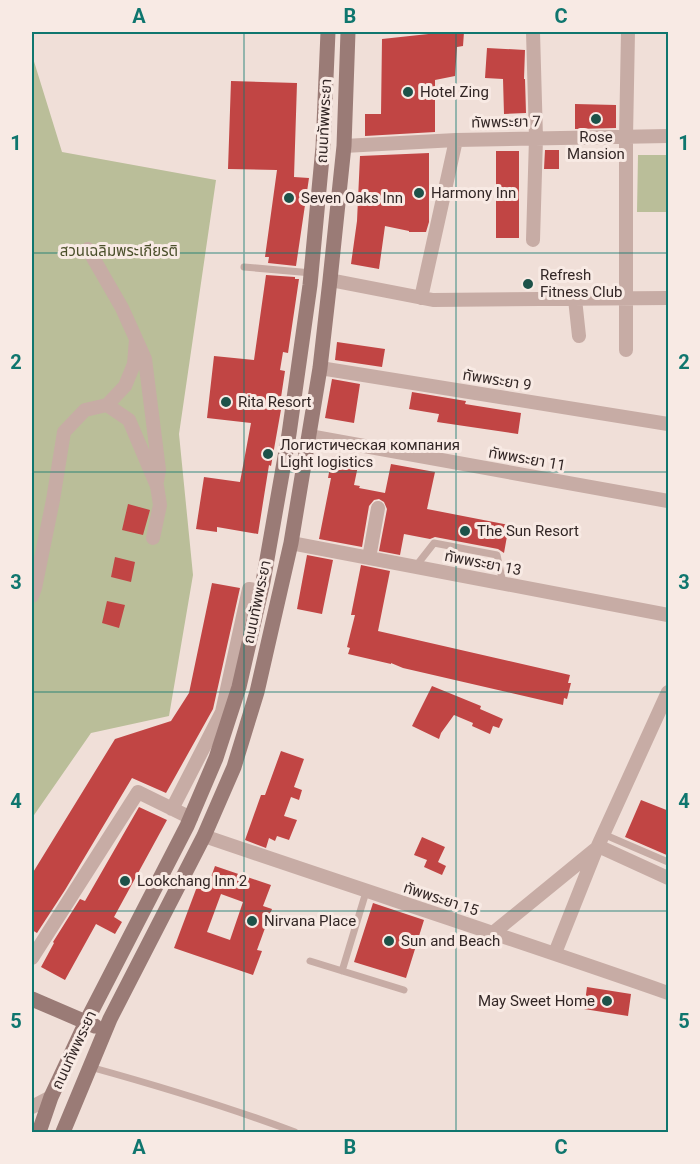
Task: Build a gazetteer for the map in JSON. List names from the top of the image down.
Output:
{
  "streets": {
    "main road": ["ถนนทัพพระยา"],
    "street": [
      "ทัพพระยา 7",
      "ทัพพระยา 9",
      "ทัพพระยา 11",
      "ทัพพระยา 13",
      "ทัพพระยา 15"
    ]
  },
  "crossings": [
    ["ถนนทัพพระยา", "ทัพพระยา 7"],
    ["ถนนทัพพระยา", "ทัพพระยา 9"],
    ["ถนนทัพพระยา", "ทัพพระยา 11"],
    ["ถนนทัพพระยา", "ทัพพระยา 13"],
    ["ถนนทัพพระยา", "ทัพพระยา 15"]
  ],
  "parks": ["สวนเฉลิมพระเกียรติ"],
  "places": [
    "Hotel Zing",
    "Rose Mansion",
    "Harmony Inn",
    "Seven Oaks Inn",
    "Refresh Fitness Club",
    "Rita Resort",
    "Логистическая компания Light logistics",
    "The Sun Resort",
    "Lookchang Inn 2",
    "Nirvana Place",
    "Sun and Beach",
    "May Sweet Home"
  ],
  "grid": {
    "columns": ["A", "B", "C"],
    "rows": [
      "1",
      "2",
      "3",
      "4",
      "5"
    ]
  }
}
